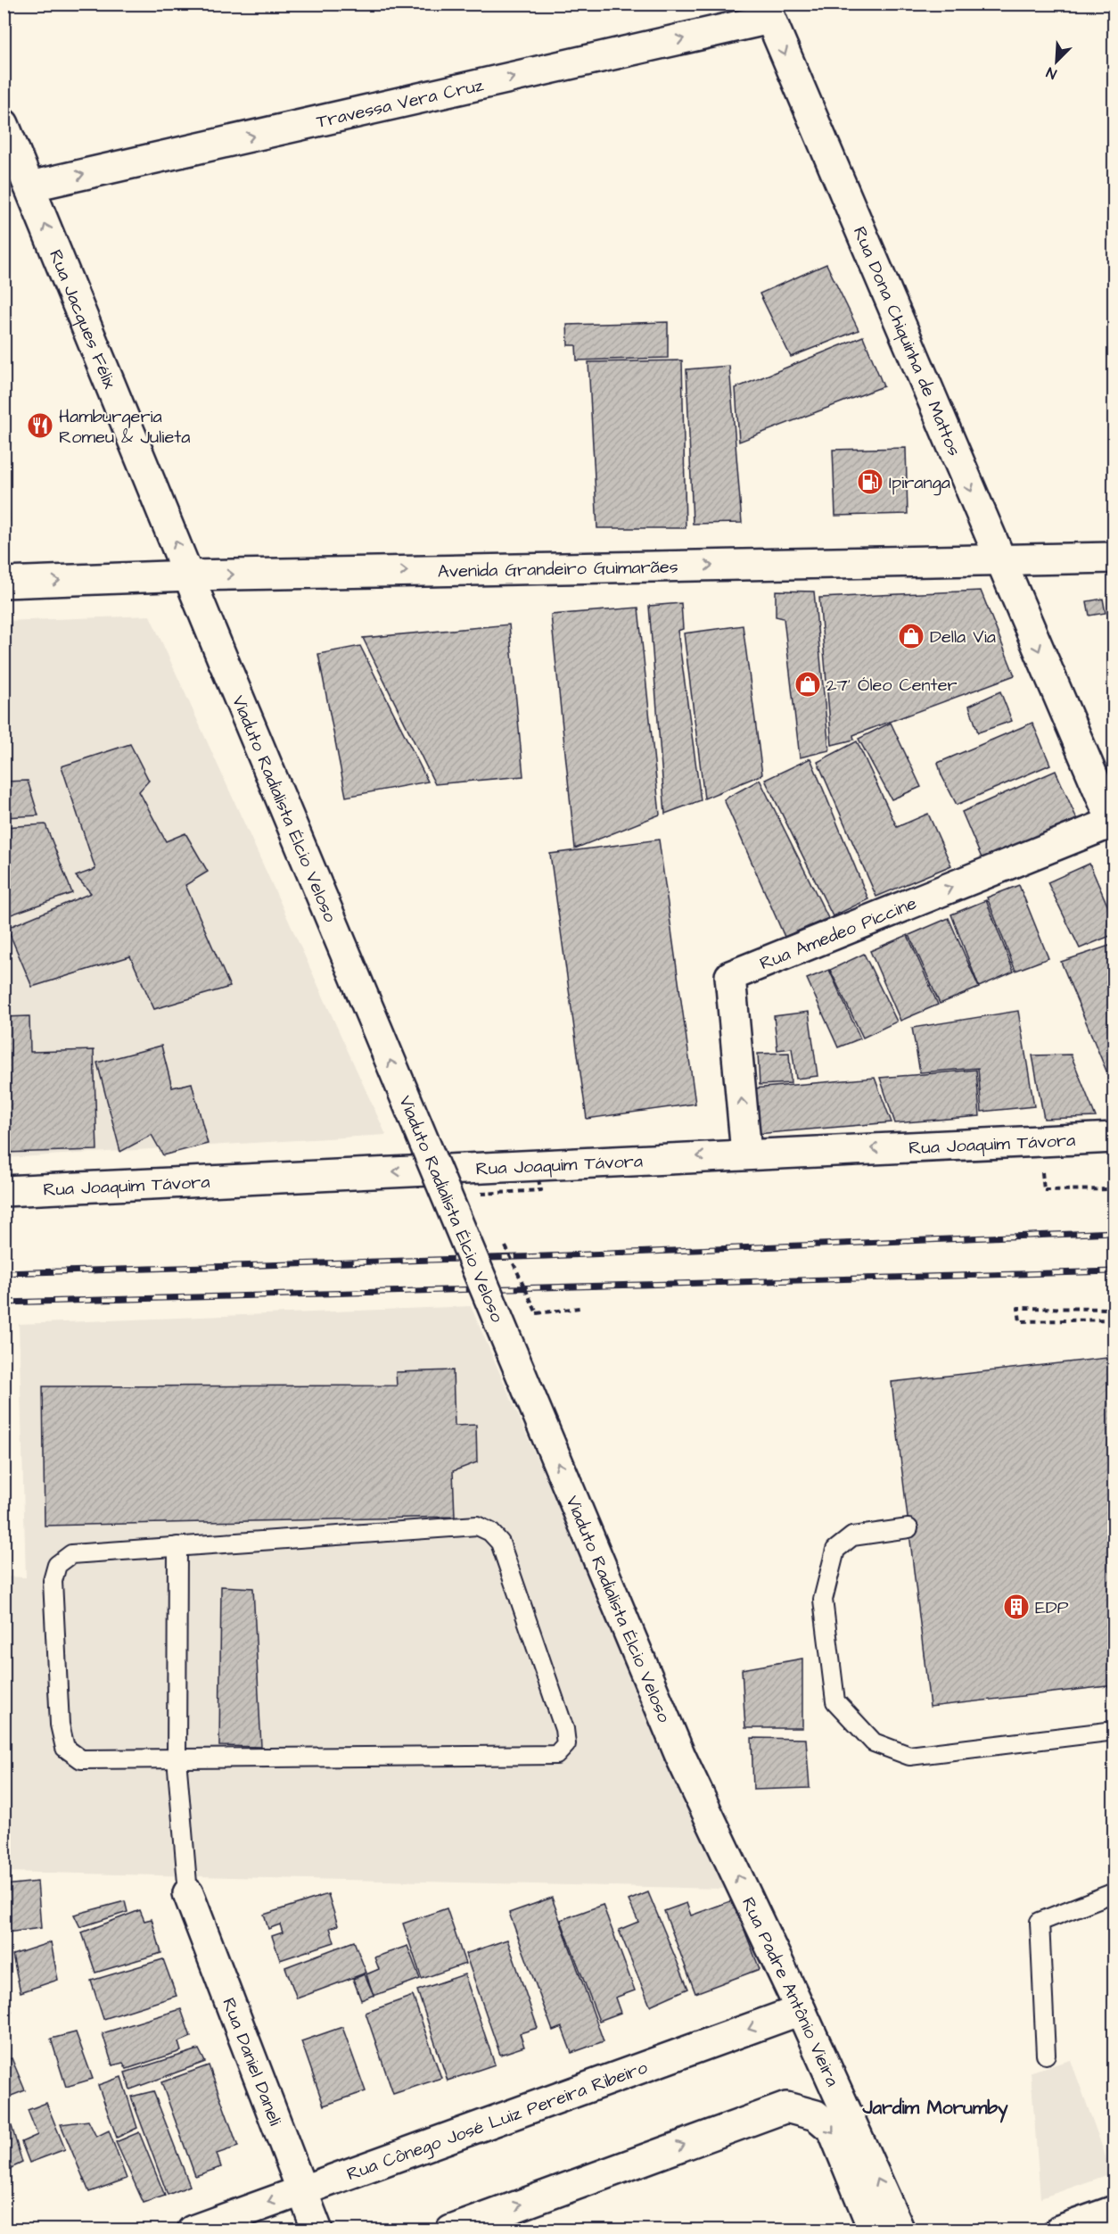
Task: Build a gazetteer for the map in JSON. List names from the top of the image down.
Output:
{
  "streets": {
    "main road": [
      "Travessa Vera Cruz",
      "Rua Jacques Félix",
      "Rua Dona Chiquinha de Mattos",
      "Avenida Grandeiro Guimarães",
      "Viaduto Radialista Élcio Veloso",
      "Rua Amedeo Piccine",
      "Rua Joaquim Távora",
      "Rua Padre Antônio Vieira",
      "Rua Daniel Daneli",
      "Rua Cônego José Luiz Pereira Ribeiro"
    ]
  },
  "crossings": [
    ["Travessa Vera Cruz", "Rua Jacques Félix"],
    ["Travessa Vera Cruz", "Rua Dona Chiquinha de Mattos"],
    ["Rua Jacques Félix", "Avenida Grandeiro Guimarães"],
    ["Rua Jacques Félix", "Viaduto Radialista Élcio Veloso"],
    ["Rua Dona Chiquinha de Mattos", "Avenida Grandeiro Guimarães"],
    ["Rua Dona Chiquinha de Mattos", "Rua Amedeo Piccine"],
    ["Viaduto Radialista Élcio Veloso", "Rua Padre Antônio Vieira"],
    ["Rua Amedeo Piccine", "Rua Joaquim Távora"],
    ["Rua Padre Antônio Vieira", "Rua Cônego José Luiz Pereira Ribeiro"],
    ["Rua Daniel Daneli", "Rua Cônego José Luiz Pereira Ribeiro"]
  ],
  "one_way": [
    "Travessa Vera Cruz",
    "Rua Jacques Félix",
    "Rua Dona Chiquinha de Mattos",
    "Avenida Grandeiro Guimarães",
    "Viaduto Radialista Élcio Veloso",
    "Rua Amedeo Piccine",
    "Rua Joaquim Távora",
    "Rua Padre Antônio Vieira",
    "Rua Cônego José Luiz Pereira Ribeiro"
  ],
  "districts": ["Jardim Morumby"],
  "places": {
    "restaurant": ["Hamburgeria Romeu & Julieta"],
    "fuel station": ["Ipiranga"],
    "shop": ["Della Via", "27' Óleo Center"],
    "building": ["EDP"]
  },
  "north": "bottom left"
}
